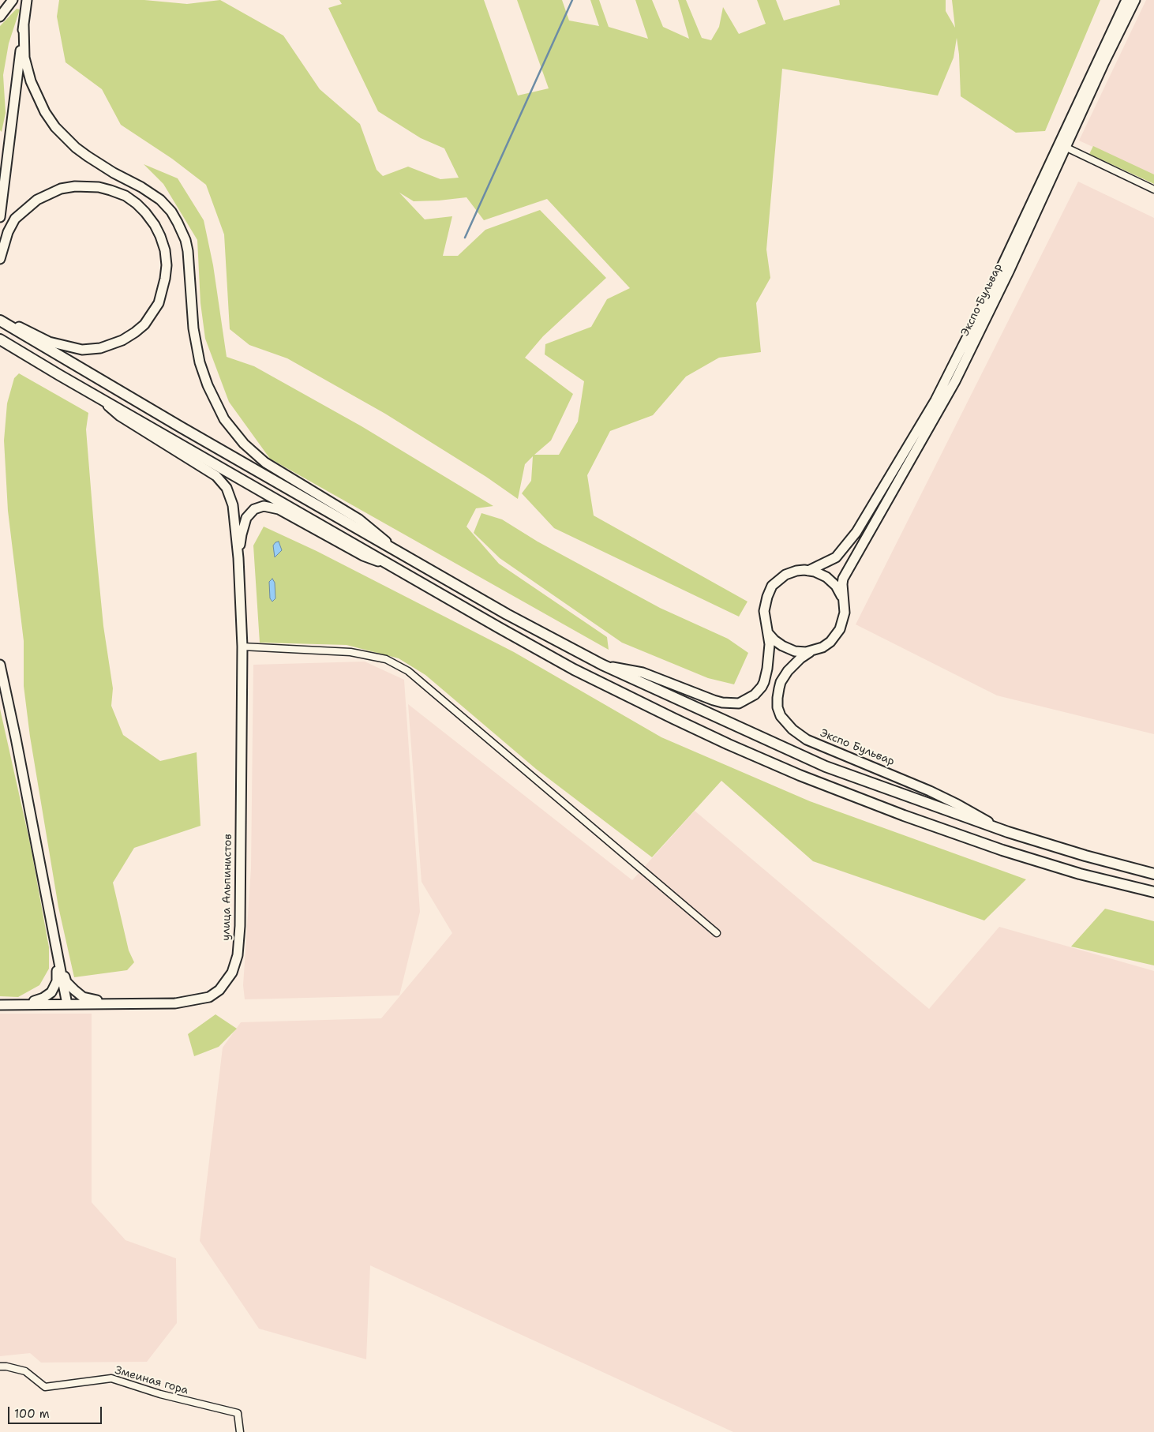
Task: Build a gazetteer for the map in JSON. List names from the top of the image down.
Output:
{
  "streets": {
    "main road": ["Экспо Бульвар", "улица Альпинистов"],
    "street": ["Змеиная гора"]
  },
  "scale_bar": "100 m"
}
